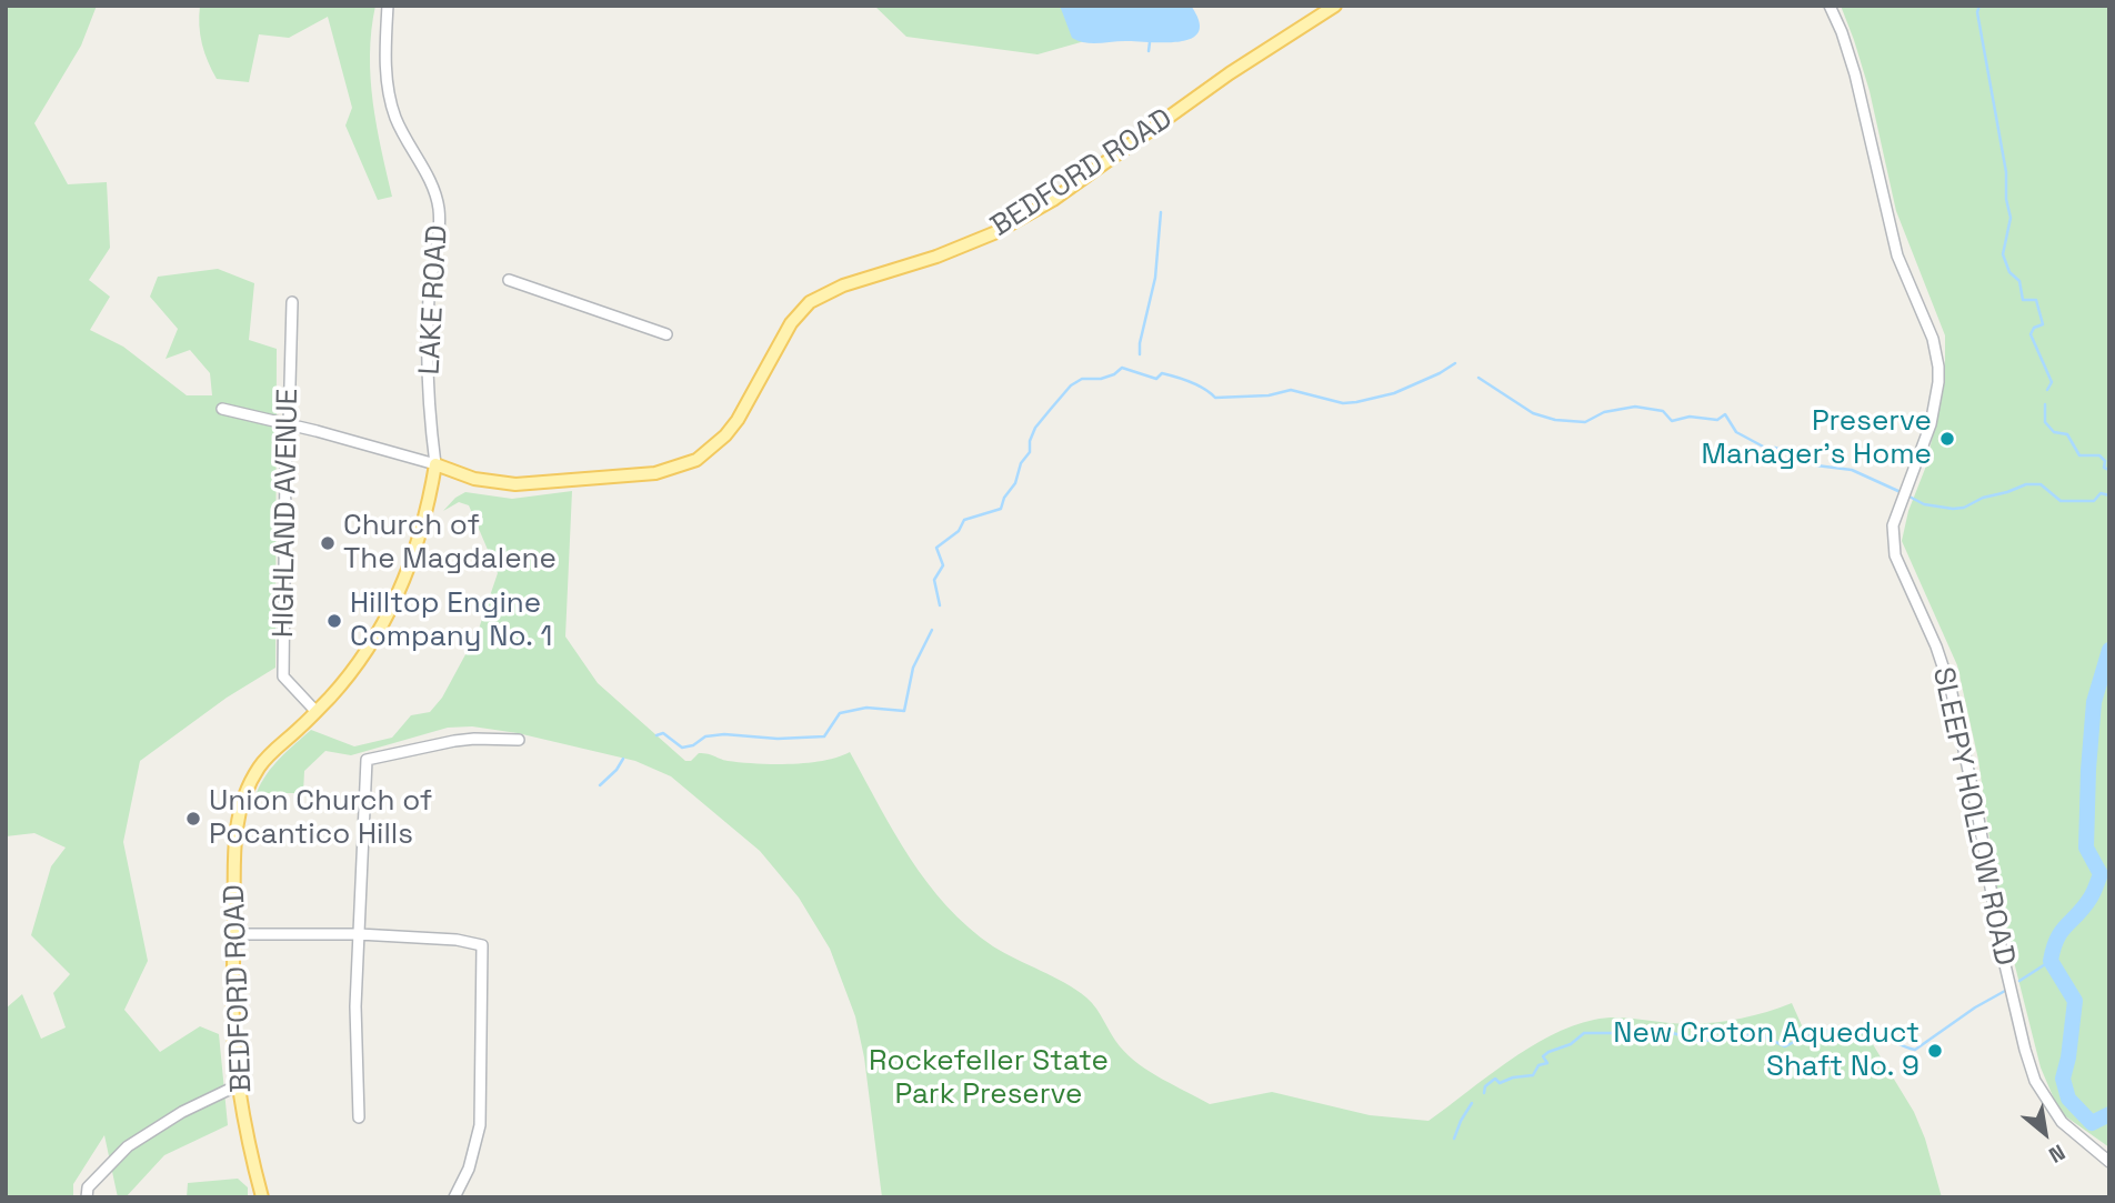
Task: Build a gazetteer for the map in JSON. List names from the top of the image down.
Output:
{
  "streets": {
    "main road": ["BEDFORD ROAD"],
    "street": ["LAKE ROAD", "HIGHLAND AVENUE", "SLEEPY HOLLOW ROAD"]
  },
  "crossings": [
    ["BEDFORD ROAD", "LAKE ROAD"],
    ["BEDFORD ROAD", "HIGHLAND AVENUE"]
  ],
  "parks": ["Rockefeller State Park Preserve"],
  "places": [
    "Preserve Manager's Home",
    "Church of The Magdalene",
    "Hilltop Engine Company No. 1",
    "Union Church of Pocantico Hills",
    "New Croton Aqueduct Shaft No. 9"
  ],
  "north": "bottom right"
}
